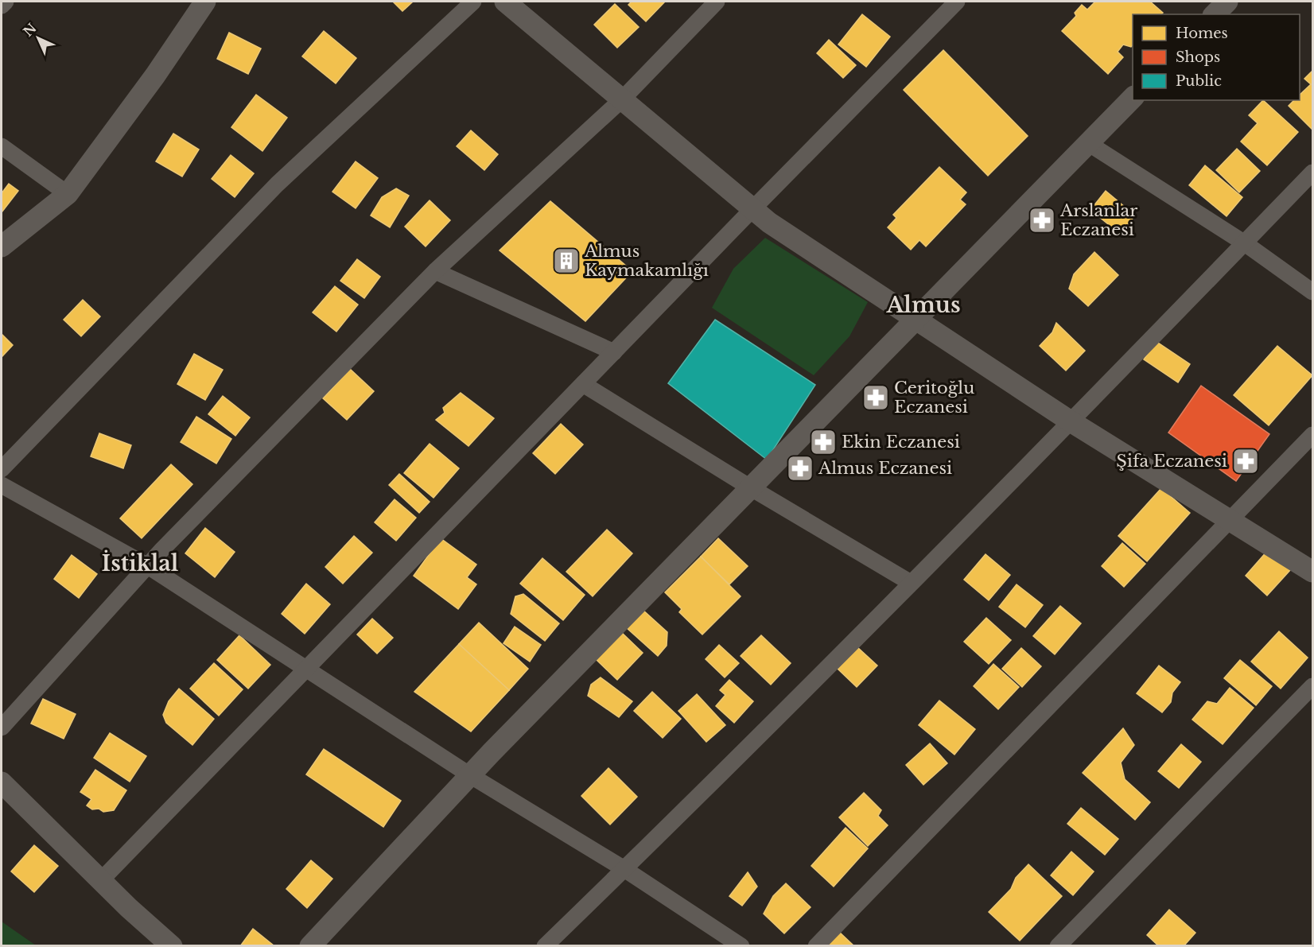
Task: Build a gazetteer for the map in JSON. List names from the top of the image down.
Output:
{
  "districts": ["Almus", "İstiklal"],
  "places": {
    "pharmacy": [
      "Arslanlar Eczanesi",
      "Ceritoğlu Eczanesi",
      "Ekin Eczanesi",
      "Şifa Eczanesi",
      "Almus Eczanesi"
    ],
    "building": ["Almus Kaymakamlığı"]
  },
  "legend": ["Homes", "Shops", "Public"],
  "north": "top left"
}
